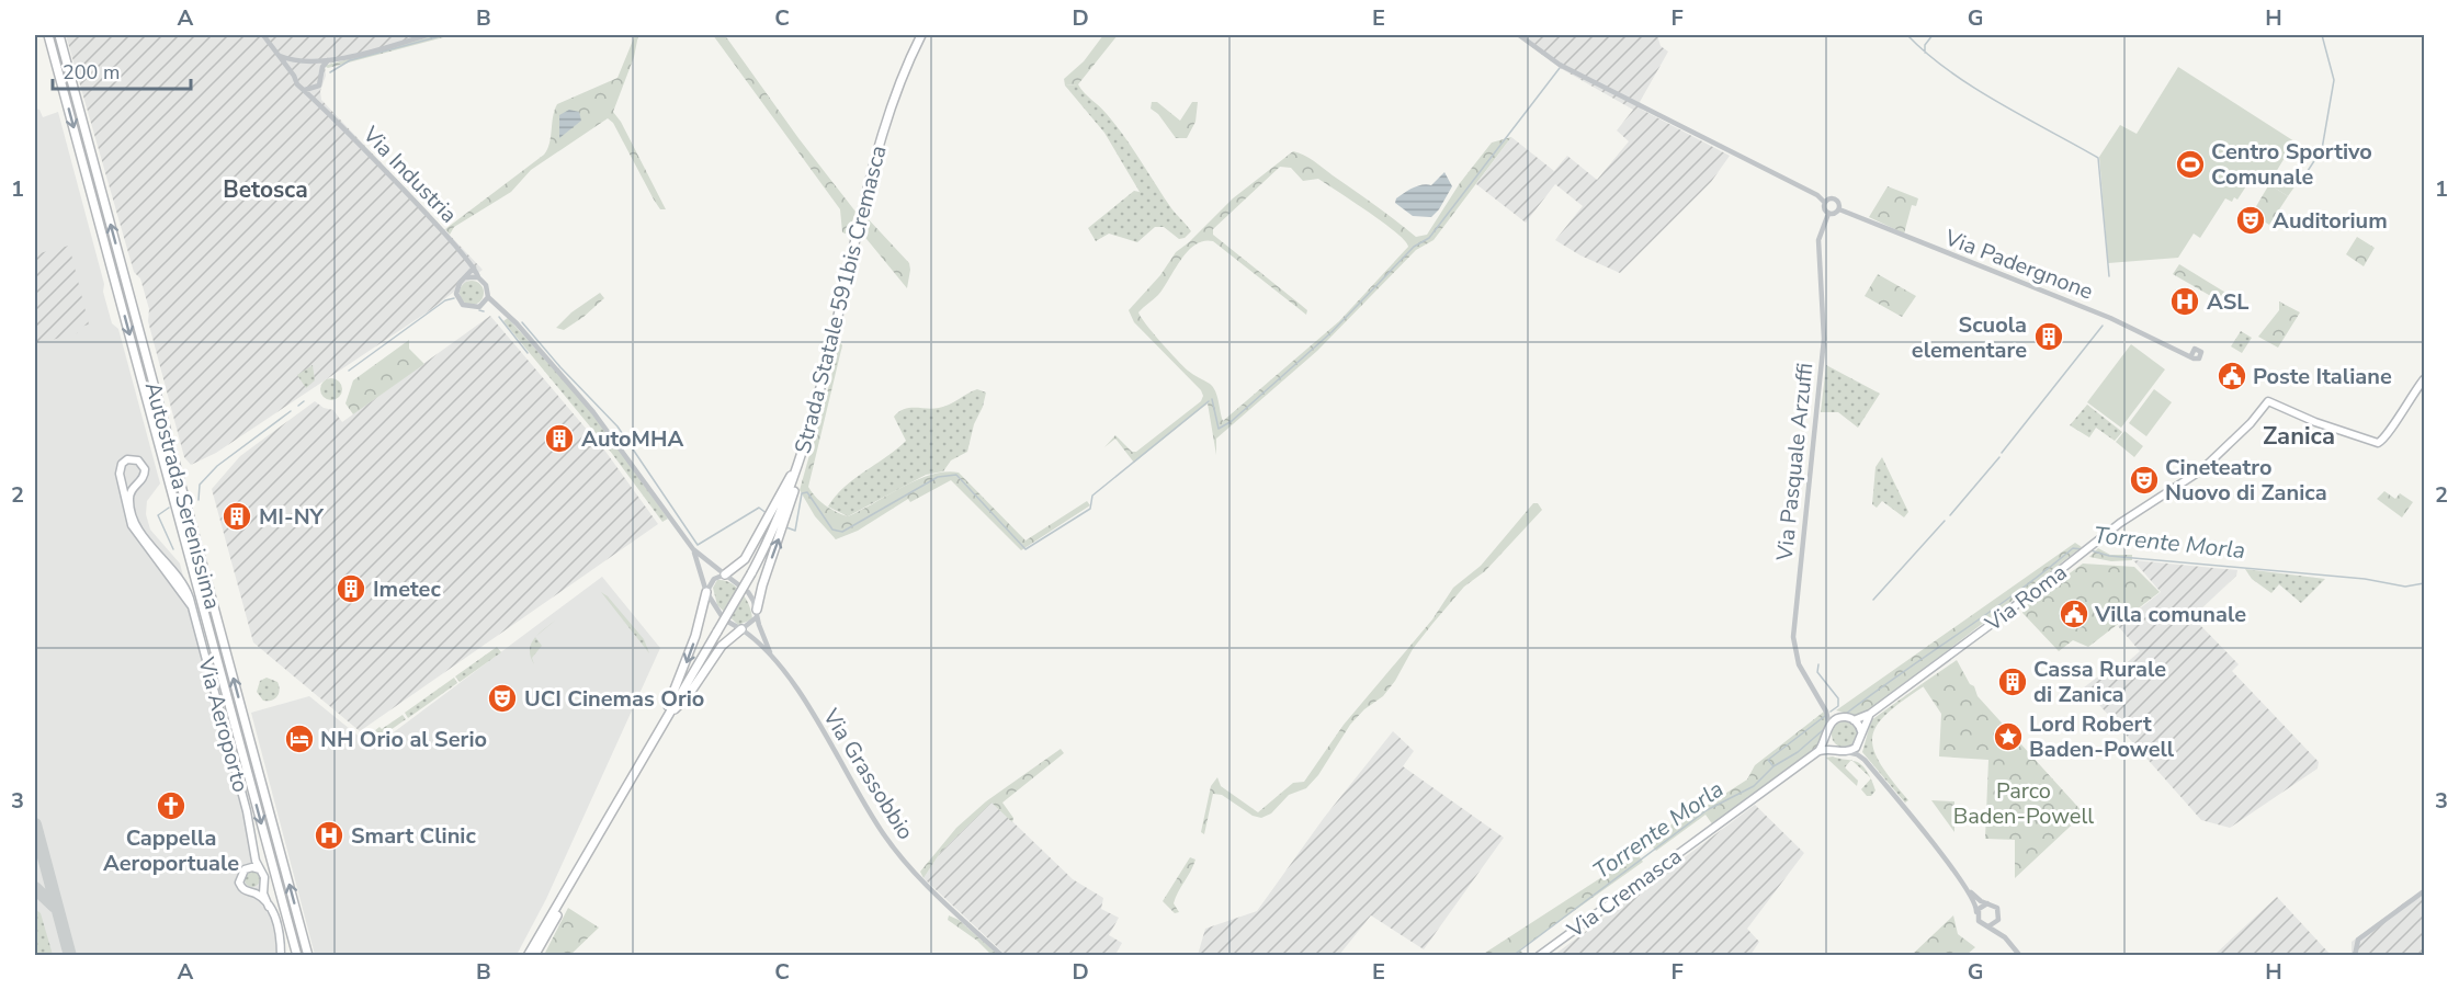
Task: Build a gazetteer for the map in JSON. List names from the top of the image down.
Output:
{
  "streets": {
    "highway": ["Strada Statale 591bis Cremasca", "Autostrada Serenissima"],
    "main road": ["Via Roma", "Via Aeroporto", "Via Cremasca"],
    "street": [
      "Via Industria",
      "Via Padergnone",
      "Via Pasquale Arzuffi",
      "Via Grassobbio"
    ]
  },
  "crossings": [
    ["Via Padergnone", "Via Pasquale Arzuffi"],
    ["Via Pasquale Arzuffi", "Via Roma"]
  ],
  "districts": ["Betosca", "Zanica"],
  "water": ["Torrente Morla"],
  "parks": ["Parco Baden-Powell"],
  "places": {
    "sports": ["Centro Sportivo Comunale"],
    "theatre": ["Auditorium", "Cineteatro Nuovo di Zanica", "UCI Cinemas Orio"],
    "hospital": ["ASL", "Smart Clinic"],
    "building": [
      "Scuola elementare",
      "AutoMHA",
      "MI-NY",
      "Imetec",
      "Cassa Rurale di Zanica"
    ],
    "public building": ["Poste Italiane", "Villa comunale"],
    "place": ["Lord Robert Baden-Powell"],
    "hotel": ["NH Orio al Serio"],
    "church": ["Cappella Aeroportuale"]
  },
  "scale_bar": "200 m",
  "grid": {
    "columns": [
      "A",
      "B",
      "C",
      "D",
      "E",
      "F",
      "G",
      "H"
    ],
    "rows": ["1", "2", "3"]
  }
}
